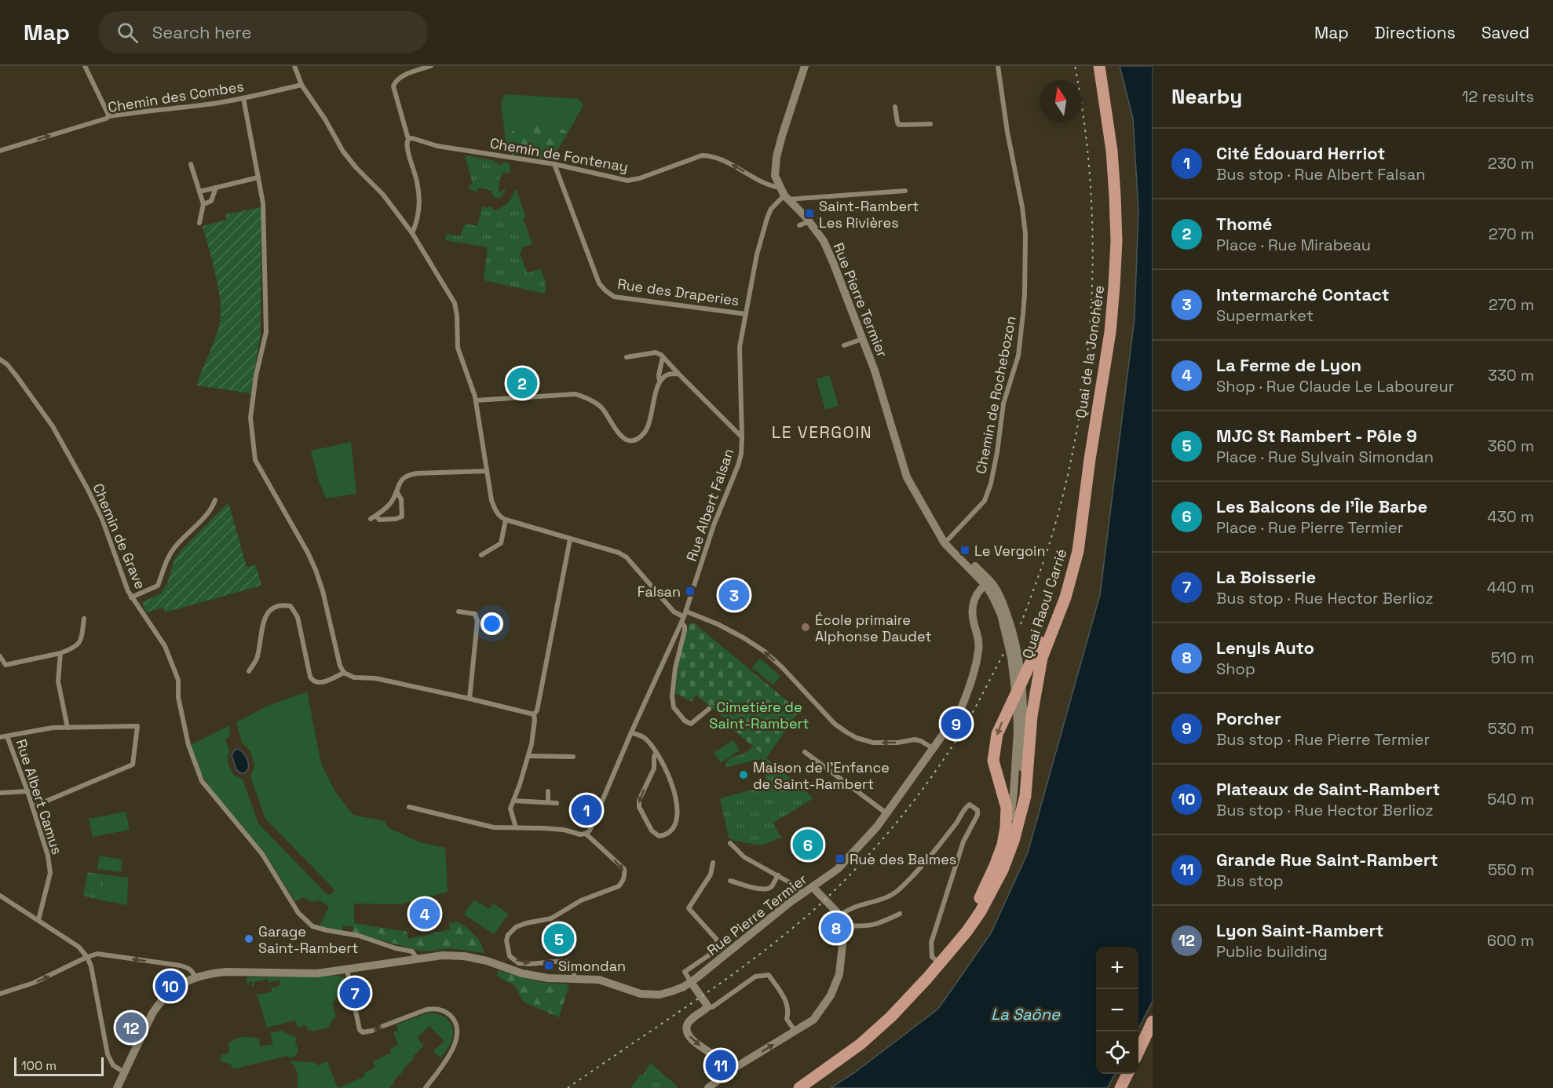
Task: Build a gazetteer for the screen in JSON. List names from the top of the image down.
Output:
{
  "streets": {
    "main road": ["Quai de la Jonchère", "Quai Raoul Carrié"],
    "street": [
      "Chemin des Combes",
      "Chemin de Fontenay",
      "Rue des Draperies",
      "Rue Pierre Termier",
      "Chemin de Rochebozon",
      "Rue Albert Falsan",
      "Chemin de Grave",
      "Rue Albert Camus"
    ]
  },
  "crossings": [
    ["Chemin de Fontenay", "Rue des Draperies"],
    ["Chemin de Fontenay", "Rue Pierre Termier"],
    ["Rue des Draperies", "Rue Albert Falsan"],
    ["Rue Pierre Termier", "Chemin de Rochebozon"],
    ["Rue Pierre Termier", "Rue Albert Falsan"],
    ["Rue Pierre Termier", "Chemin de Grave"],
    ["Rue Pierre Termier", "Quai Raoul Carrié"],
    ["Quai de la Jonchère", "Quai Raoul Carrié"]
  ],
  "one_way": ["Chemin des Combes", "Chemin de Fontenay"],
  "districts": ["LE VERGOIN"],
  "water": ["La Saône"],
  "parks": ["Cimetière de Saint-Rambert"],
  "places": {
    "transit": [
      "Saint-Rambert Les Rivières",
      "Le Vergoin",
      "Falsan",
      "Rue des Balmes",
      "Simondan"
    ],
    "other": ["École primaire Alphonse Daudet", "Maison de l'Enfance de Saint-Rambert", "Garage Saint-Rambert"]
  },
  "scale_bar": "100 m",
  "north": "top",
  "page": {
    "header": "Map",
    "search": "Search here",
    "nav": ["Map", "Directions", "Saved"],
    "heading": ["Nearby", "12 results"],
    "list": [
      {
        "mark": "1",
        "name": "Cité Édouard Herriot",
        "note": "Bus stop · Rue Albert Falsan",
        "value": "230 m"
      },
      {
        "mark": "2",
        "name": "Thomé",
        "note": "Place · Rue Mirabeau",
        "value": "270 m"
      },
      {
        "mark": "3",
        "name": "Intermarché Contact",
        "note": "Supermarket",
        "value": "270 m"
      },
      {
        "mark": "4",
        "name": "La Ferme de Lyon",
        "note": "Shop · Rue Claude Le Laboureur",
        "value": "330 m"
      },
      {
        "mark": "5",
        "name": "MJC St Rambert - Pôle 9",
        "note": "Place · Rue Sylvain Simondan",
        "value": "360 m"
      },
      {
        "mark": "6",
        "name": "Les Balcons de l'Île Barbe",
        "note": "Place · Rue Pierre Termier",
        "value": "430 m"
      },
      {
        "mark": "7",
        "name": "La Boisserie",
        "note": "Bus stop · Rue Hector Berlioz",
        "value": "440 m"
      },
      {
        "mark": "8",
        "name": "Lenyls Auto",
        "note": "Shop",
        "value": "510 m"
      },
      {
        "mark": "9",
        "name": "Porcher",
        "note": "Bus stop · Rue Pierre Termier",
        "value": "530 m"
      },
      {
        "mark": "10",
        "name": "Plateaux de Saint-Rambert",
        "note": "Bus stop · Rue Hector Berlioz",
        "value": "540 m"
      },
      {
        "mark": "11",
        "name": "Grande Rue Saint-Rambert",
        "note": "Bus stop",
        "value": "550 m"
      },
      {
        "mark": "12",
        "name": "Lyon Saint-Rambert",
        "note": "Public building",
        "value": "600 m"
      }
    ],
    "pins": [
      "2",
      "3",
      "9",
      "1",
      "6",
      "4",
      "8",
      "5",
      "10",
      "7",
      "12",
      "11"
    ],
    "map_buttons": ["+", "−"],
    "scale": "100 m"
  }
}
